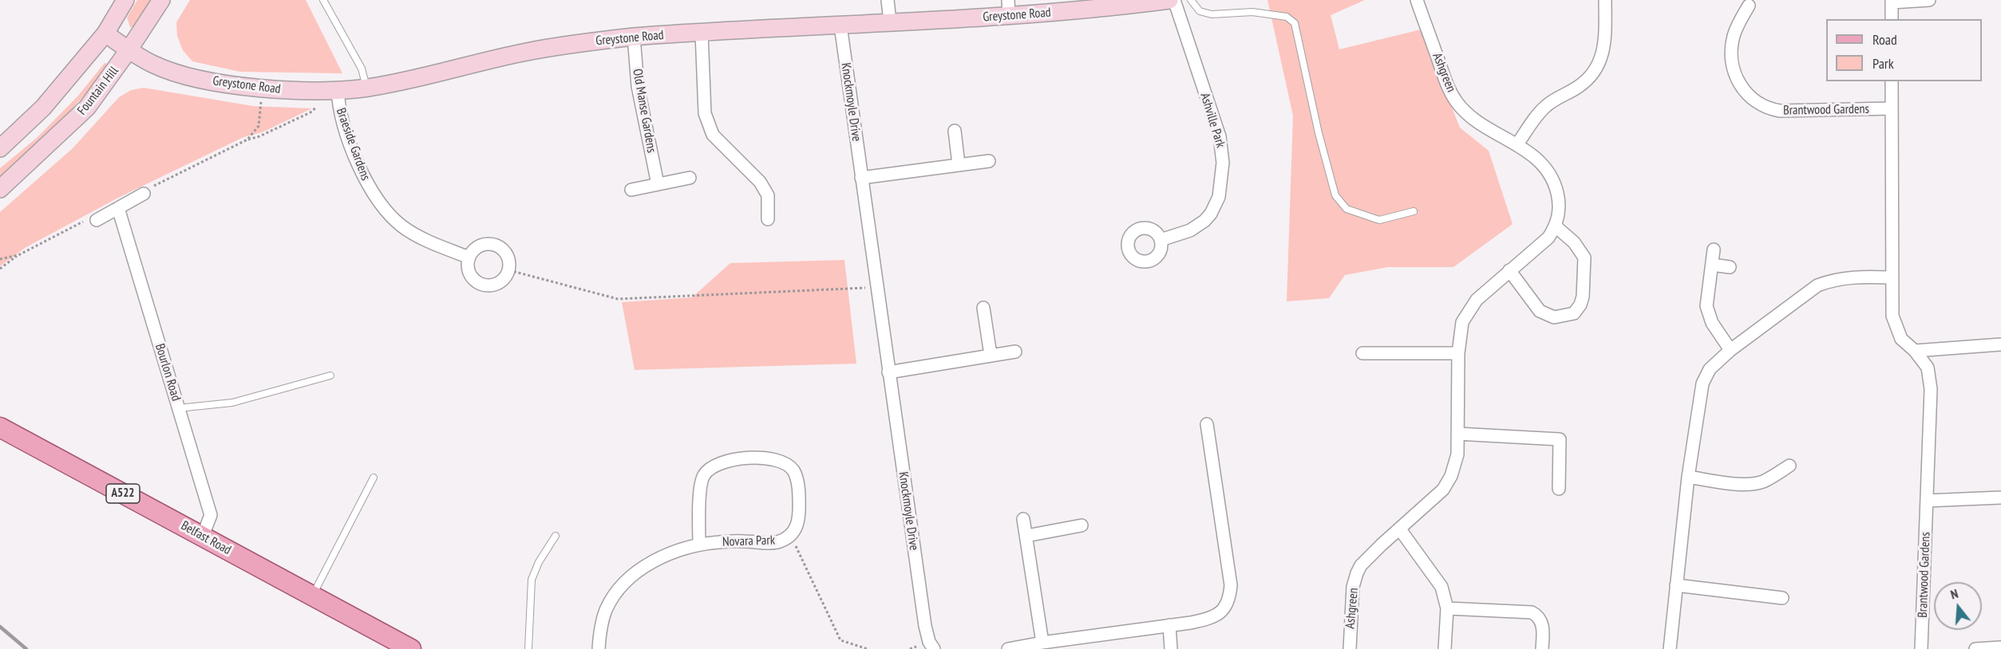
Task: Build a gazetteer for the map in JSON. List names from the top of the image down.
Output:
{
  "streets": {
    "main road": [
      "Greystone Road",
      "Fountain Hill",
      "A522",
      "Belfast Road"
    ],
    "street": [
      "Ashgreen",
      "Knockmoyle Drive",
      "Brantwood Gardens",
      "Old Manse Gardens",
      "Ashville Park",
      "Braeside Gardens",
      "Bourlon Road",
      "Novara Park"
    ]
  },
  "crossings": [
    ["Greystone Road", "Fountain Hill"],
    ["Greystone Road", "Knockmoyle Drive"],
    ["Greystone Road", "Old Manse Gardens"],
    ["Greystone Road", "Braeside Gardens"],
    ["Bourlon Road", "Belfast Road"]
  ],
  "legend": ["Road", "Park"],
  "north": "top"
}
